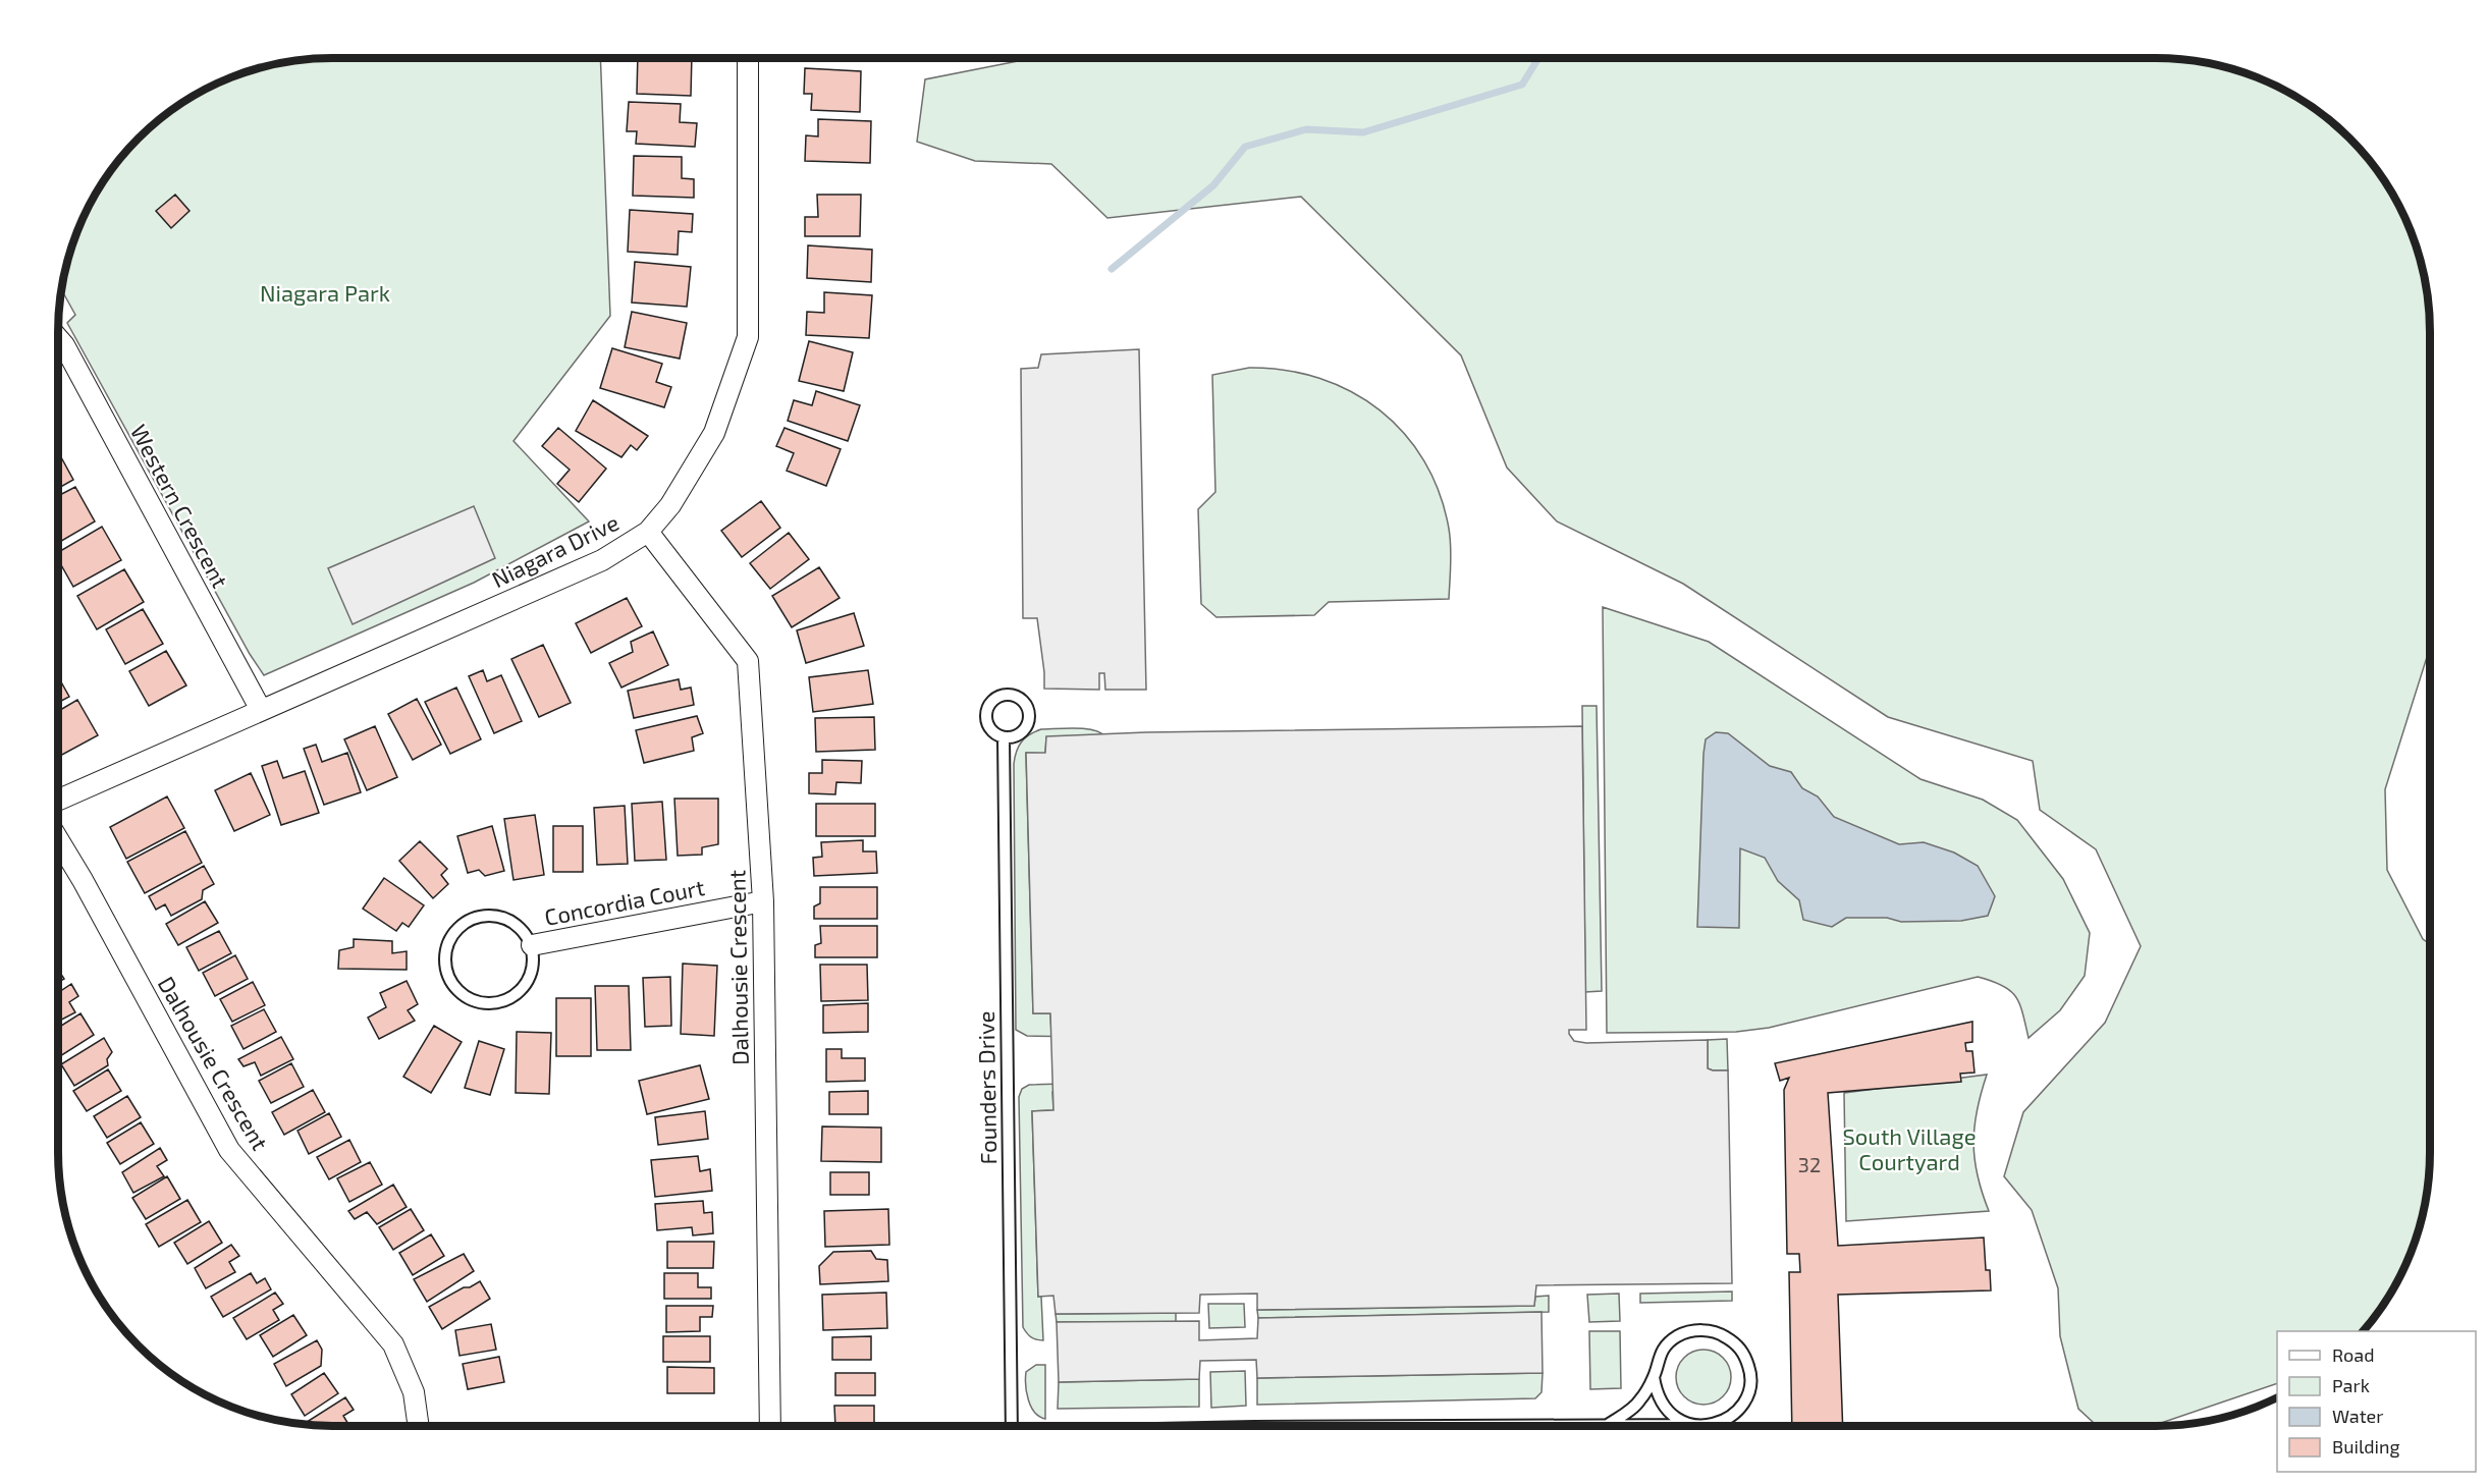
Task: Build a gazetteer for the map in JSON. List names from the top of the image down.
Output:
{
  "streets": {
    "street": [
      "Western Crescent",
      "Niagara Drive",
      "Concordia Court",
      "Dalhousie Crescent"
    ],
    "lane": ["Founders Drive"]
  },
  "crossings": [
    ["Western Crescent", "Niagara Drive"],
    ["Niagara Drive", "Dalhousie Crescent"],
    ["Concordia Court", "Dalhousie Crescent"]
  ],
  "parks": ["Niagara Park", "South Village Courtyard"],
  "house_numbers": ["32"],
  "legend": [
    "Road",
    "Park",
    "Water",
    "Building"
  ]
}
